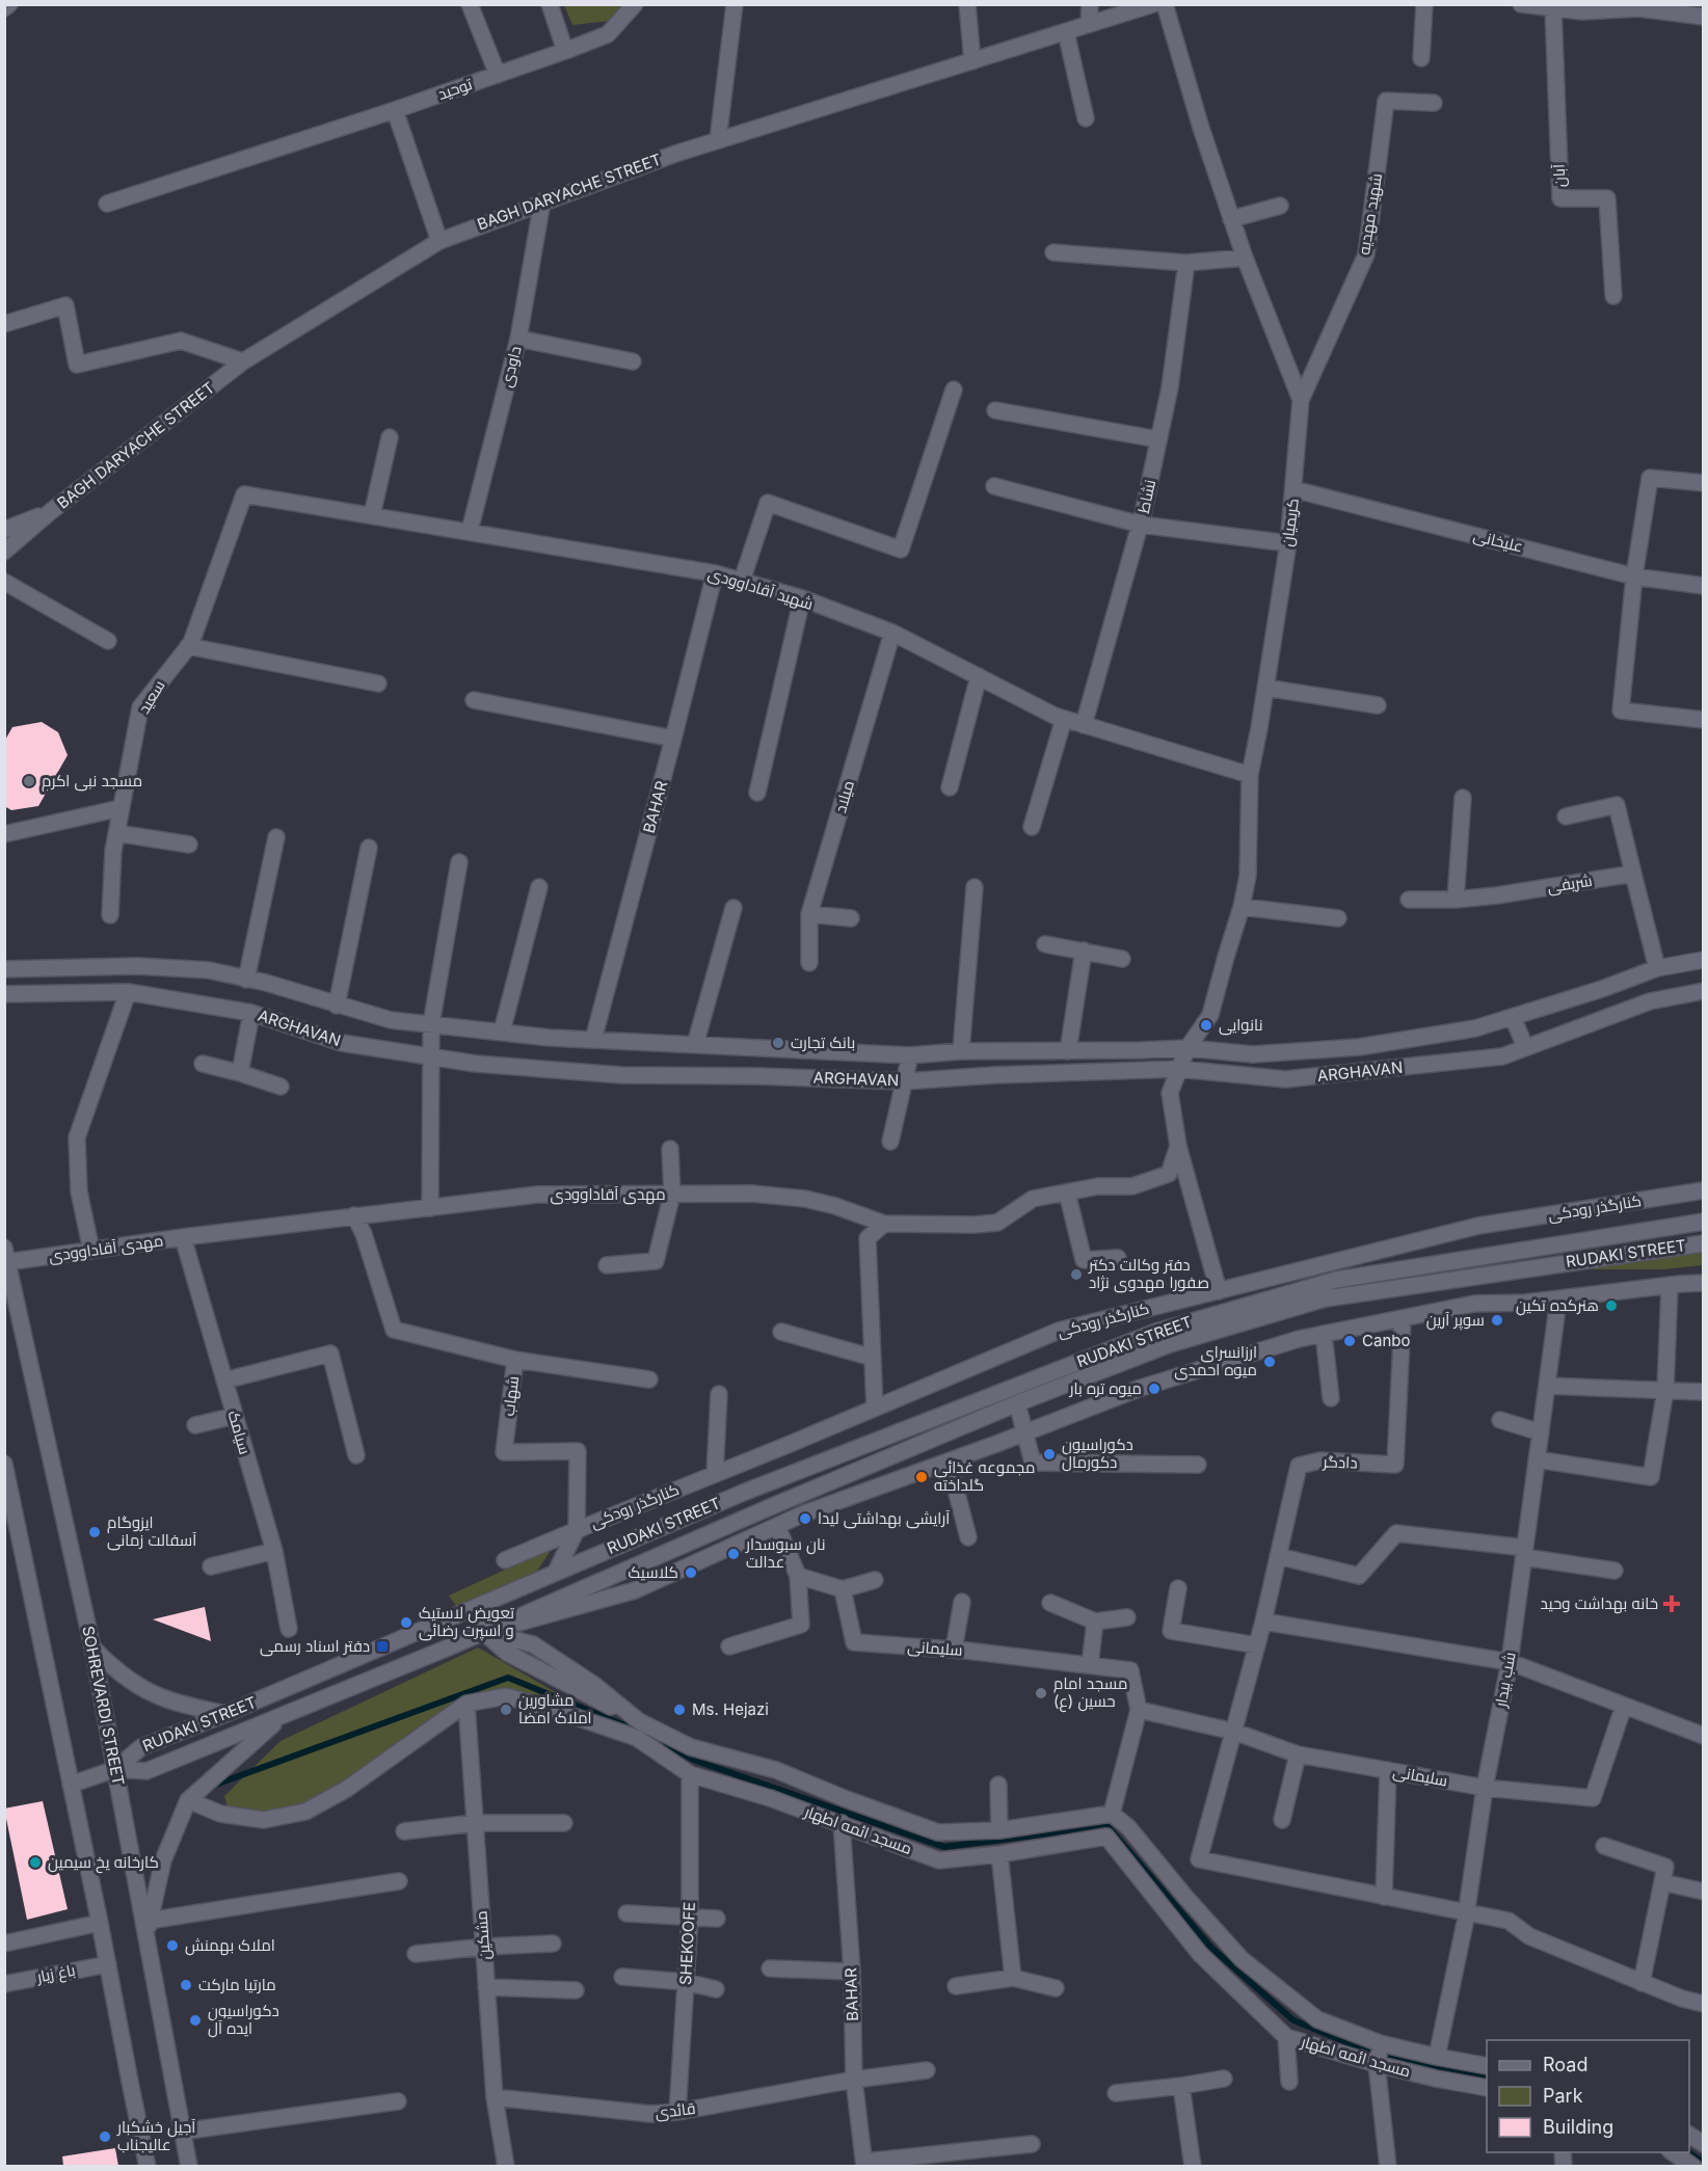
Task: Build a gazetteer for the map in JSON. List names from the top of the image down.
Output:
{
  "streets": {
    "street": [
      "توحید",
      "آبان",
      "BAGH DARYACHE STREET",
      "شهید مهدیه",
      "داودی",
      "نشاط",
      "کریمیان",
      "علیخانی",
      "شهید آقاداوودی",
      "سعید",
      "میلاد",
      "BAHAR",
      "شریفی",
      "ARGHAVAN",
      "مهدی آقاداوودی",
      "کنارگذر رودکی",
      "RUDAKI STREET",
      "شهاب",
      "سیامک",
      "دادگر",
      "سلیمانی",
      "شب بیدار",
      "SOHREVARDI STREET",
      "مسجد ائمه اطهار",
      "مشکین",
      "SHEKOOFE",
      "باغ زیار",
      "قائدی"
    ]
  },
  "crossings": [
    ["BAGH DARYACHE STREET", "داودی"],
    ["شهید مهدیه", "کریمیان"],
    ["داودی", "شهید آقاداوودی"],
    ["نشاط", "شهید آقاداوودی"],
    ["کریمیان", "علیخانی"],
    ["کریمیان", "شهید آقاداوودی"],
    ["کریمیان", "ARGHAVAN"],
    ["کریمیان", "مهدی آقاداوودی"],
    ["کریمیان", "کنارگذر رودکی"],
    ["شهید آقاداوودی", "سعید"],
    ["شهید آقاداوودی", "میلاد"],
    ["شهید آقاداوودی", "BAHAR"],
    ["BAHAR", "ARGHAVAN"],
    ["BAHAR", "مسجد ائمه اطهار"],
    ["BAHAR", "قائدی"],
    ["مهدی آقاداوودی", "شهاب"],
    ["مهدی آقاداوودی", "سیامک"],
    ["مهدی آقاداوودی", "SOHREVARDI STREET"],
    ["کنارگذر رودکی", "RUDAKI STREET"],
    ["کنارگذر رودکی", "شهاب"],
    ["RUDAKI STREET", "SOHREVARDI STREET"],
    ["RUDAKI STREET", "مسجد ائمه اطهار"],
    ["دادگر", "سلیمانی"],
    ["سلیمانی", "شب بیدار"],
    ["سلیمانی", "مسجد ائمه اطهار"],
    ["شب بیدار", "مسجد ائمه اطهار"],
    ["مسجد ائمه اطهار", "مشکین"],
    ["مسجد ائمه اطهار", "SHEKOOFE"],
    ["مشکین", "قائدی"],
    ["SHEKOOFE", "قائدی"]
  ],
  "places": {
    "other": [
      "مسجد نبی اکرم",
      "نانوایی",
      "بانک تجارت",
      "دفتر وکالت دکتر صفورا مهدوی نژاد",
      "هنرکده تکین",
      "سوپر آرین",
      "Canbo",
      "ارزانسرای میوه احمدی",
      "میوه تره بار",
      "دکوراسیون دکورمال",
      "مجموعه غذائی گلداخته",
      "آرایشی بهداشتی لیدا",
      "ایزوگام آسفالت زمانی",
      "نان سبوسدار عدالت",
      "کلاسیک",
      "تعویض لاستیک و اسپرت رضائی",
      "مسجد امام حسین (ع)",
      "مشاورین املاک امضا",
      "Ms. Hejazi",
      "کارخانه یخ سیمین",
      "املاک بهمنش",
      "مارتیا مارکت",
      "دکوراسیون ایده آل",
      "آجیل خشکبار عالیجناب"
    ],
    "health": ["خانه بهداشت وحید"],
    "transit": ["دفتر اسناد رسمی"]
  },
  "legend": ["Road", "Park", "Building"]
}
